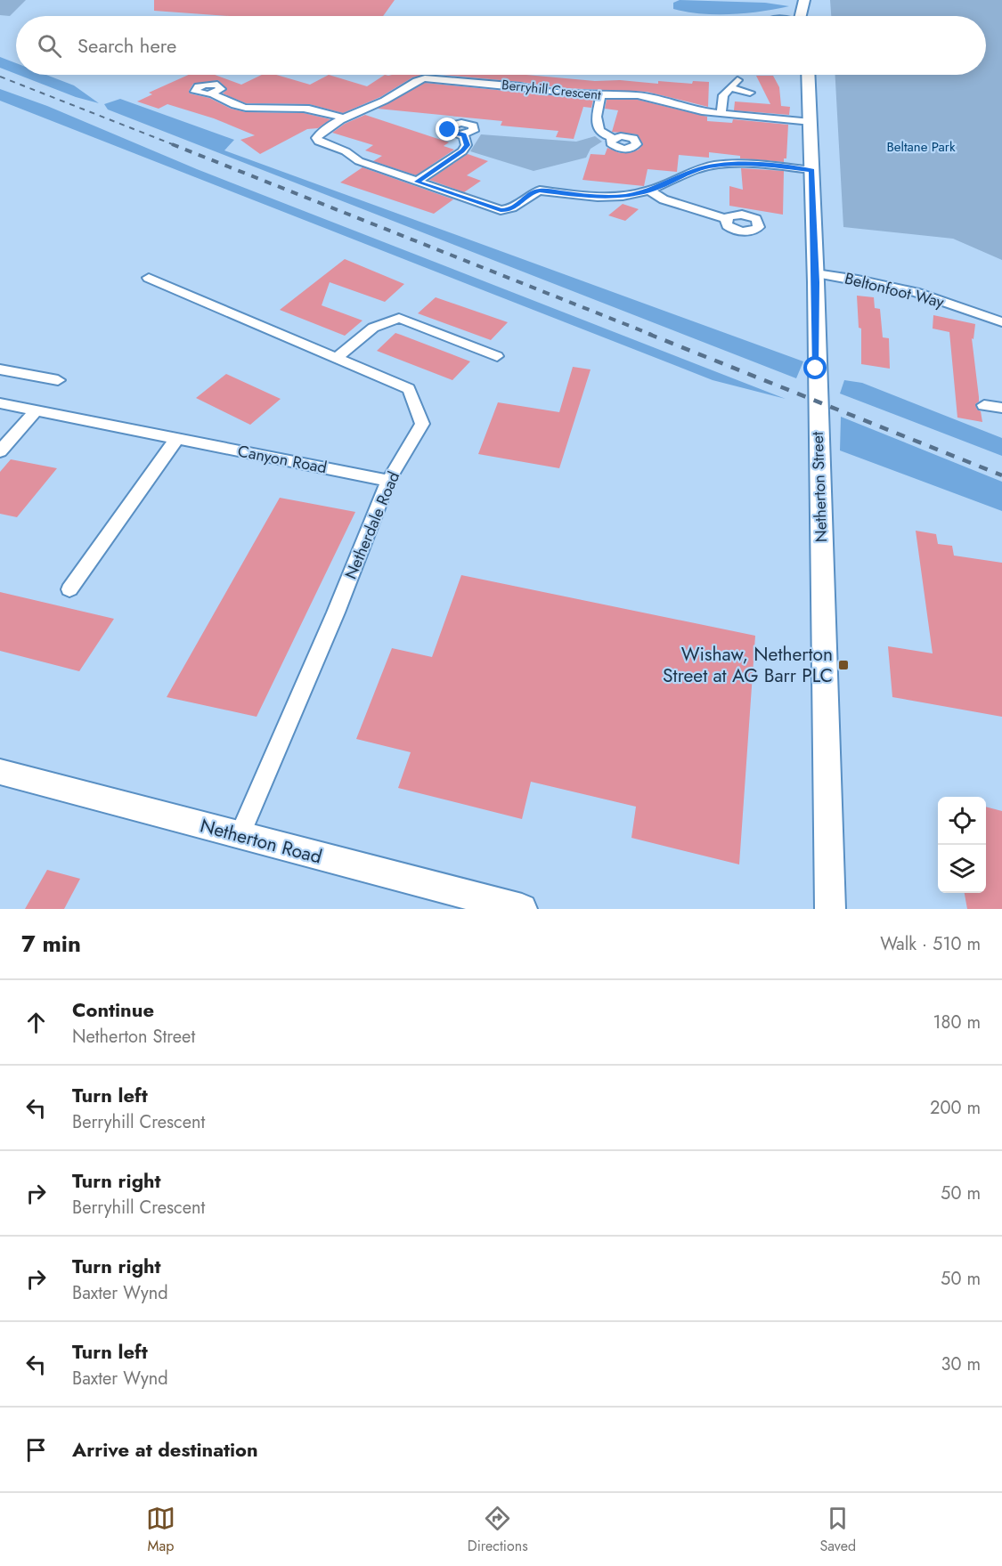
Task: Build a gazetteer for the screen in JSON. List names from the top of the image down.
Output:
{
  "streets": {
    "street": [
      "Berryhill Crescent",
      "Beltonfoot Way",
      "Canyon Road",
      "Netherton Street",
      "Netherdale Road",
      "Netherton Road"
    ]
  },
  "crossings": [
    ["Berryhill Crescent", "Netherton Street"],
    ["Beltonfoot Way", "Netherton Street"],
    ["Canyon Road", "Netherdale Road"],
    ["Netherdale Road", "Netherton Road"]
  ],
  "parks": ["Beltane Park"],
  "places": {
    "transit": ["Wishaw, Netherton Street at AG Barr PLC"]
  },
  "page": {
    "search": "Search here",
    "heading": ["7 min", "Walk · 510 m"],
    "list": [
      ["Continue", "Netherton Street", "180 m"],
      ["Turn left", "Berryhill Crescent", "200 m"],
      ["Turn right", "Berryhill Crescent", "50 m"],
      ["Turn right", "Baxter Wynd", "50 m"],
      ["Turn left", "Baxter Wynd", "30 m"],
      "Arrive at destination"
    ],
    "nav": ["Map", "Directions", "Saved"]
  }
}
